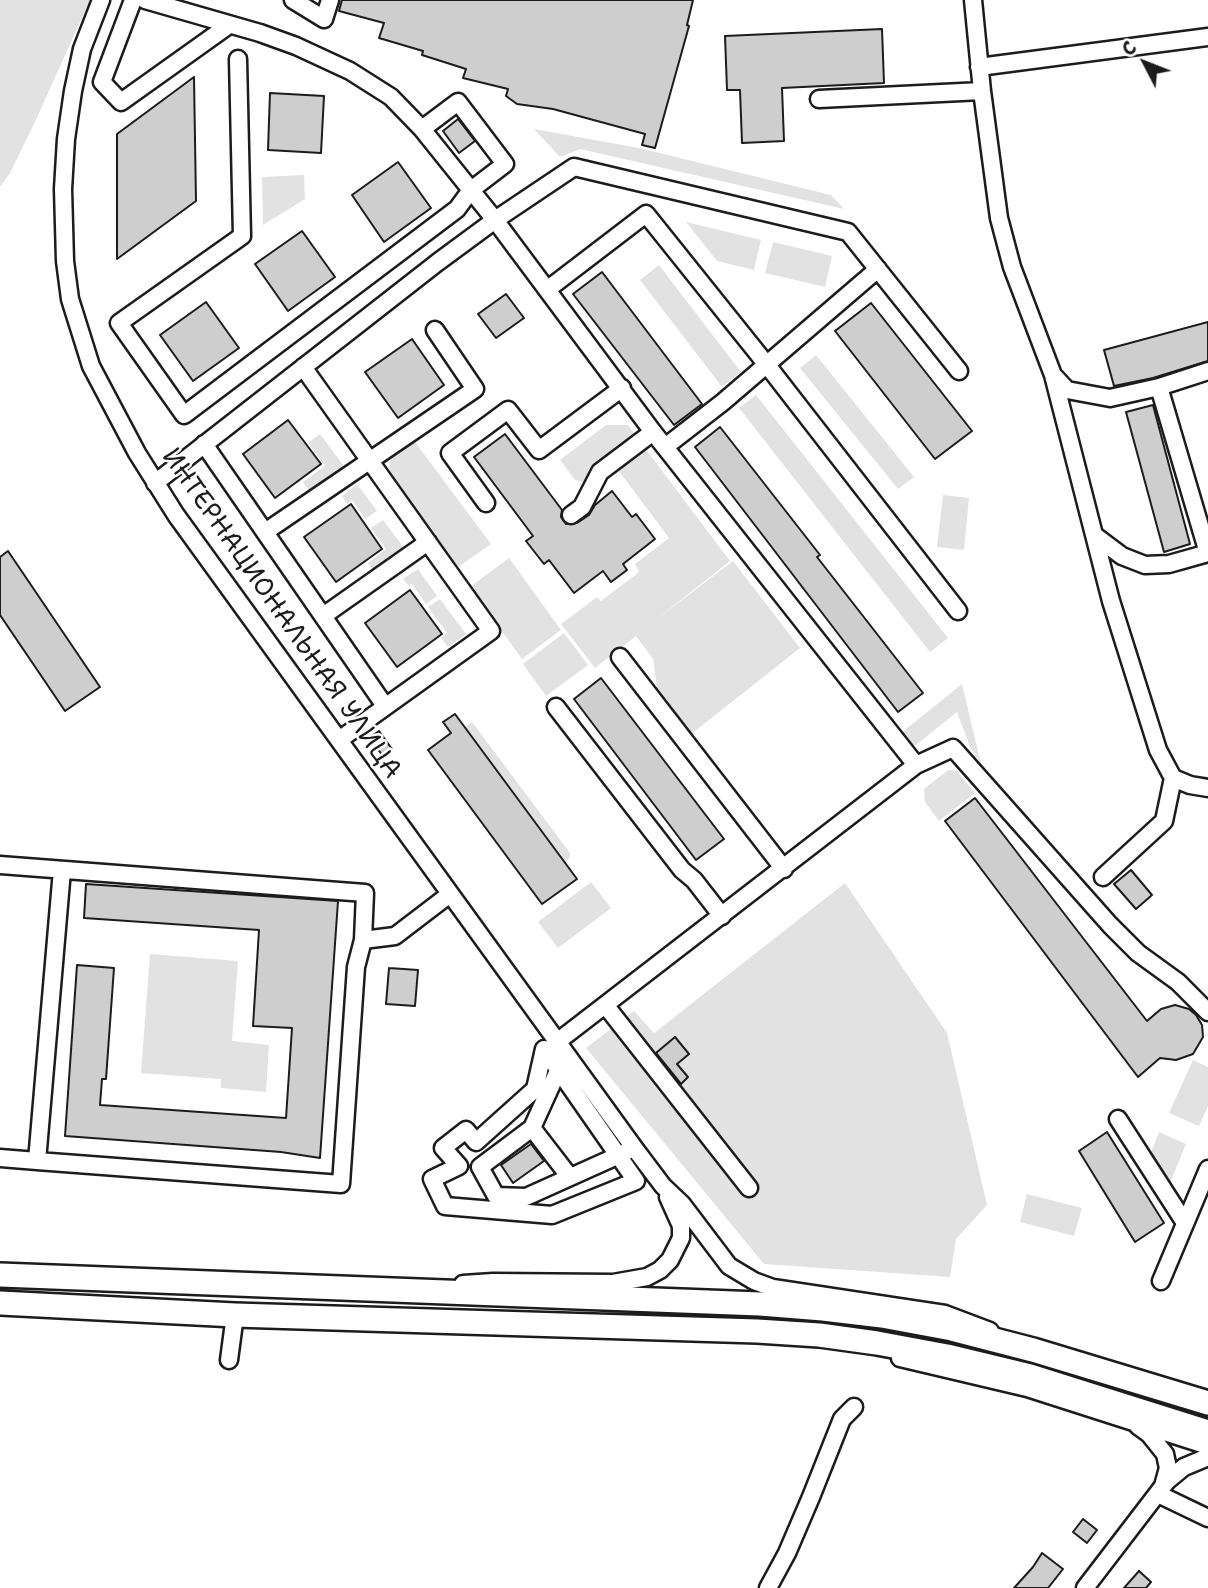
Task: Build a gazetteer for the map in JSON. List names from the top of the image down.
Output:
{
  "streets": {
    "street": ["ИНТЕРНАЦИОНАЛЬНАЯ УЛИЦА"]
  },
  "north": "top left"
}
